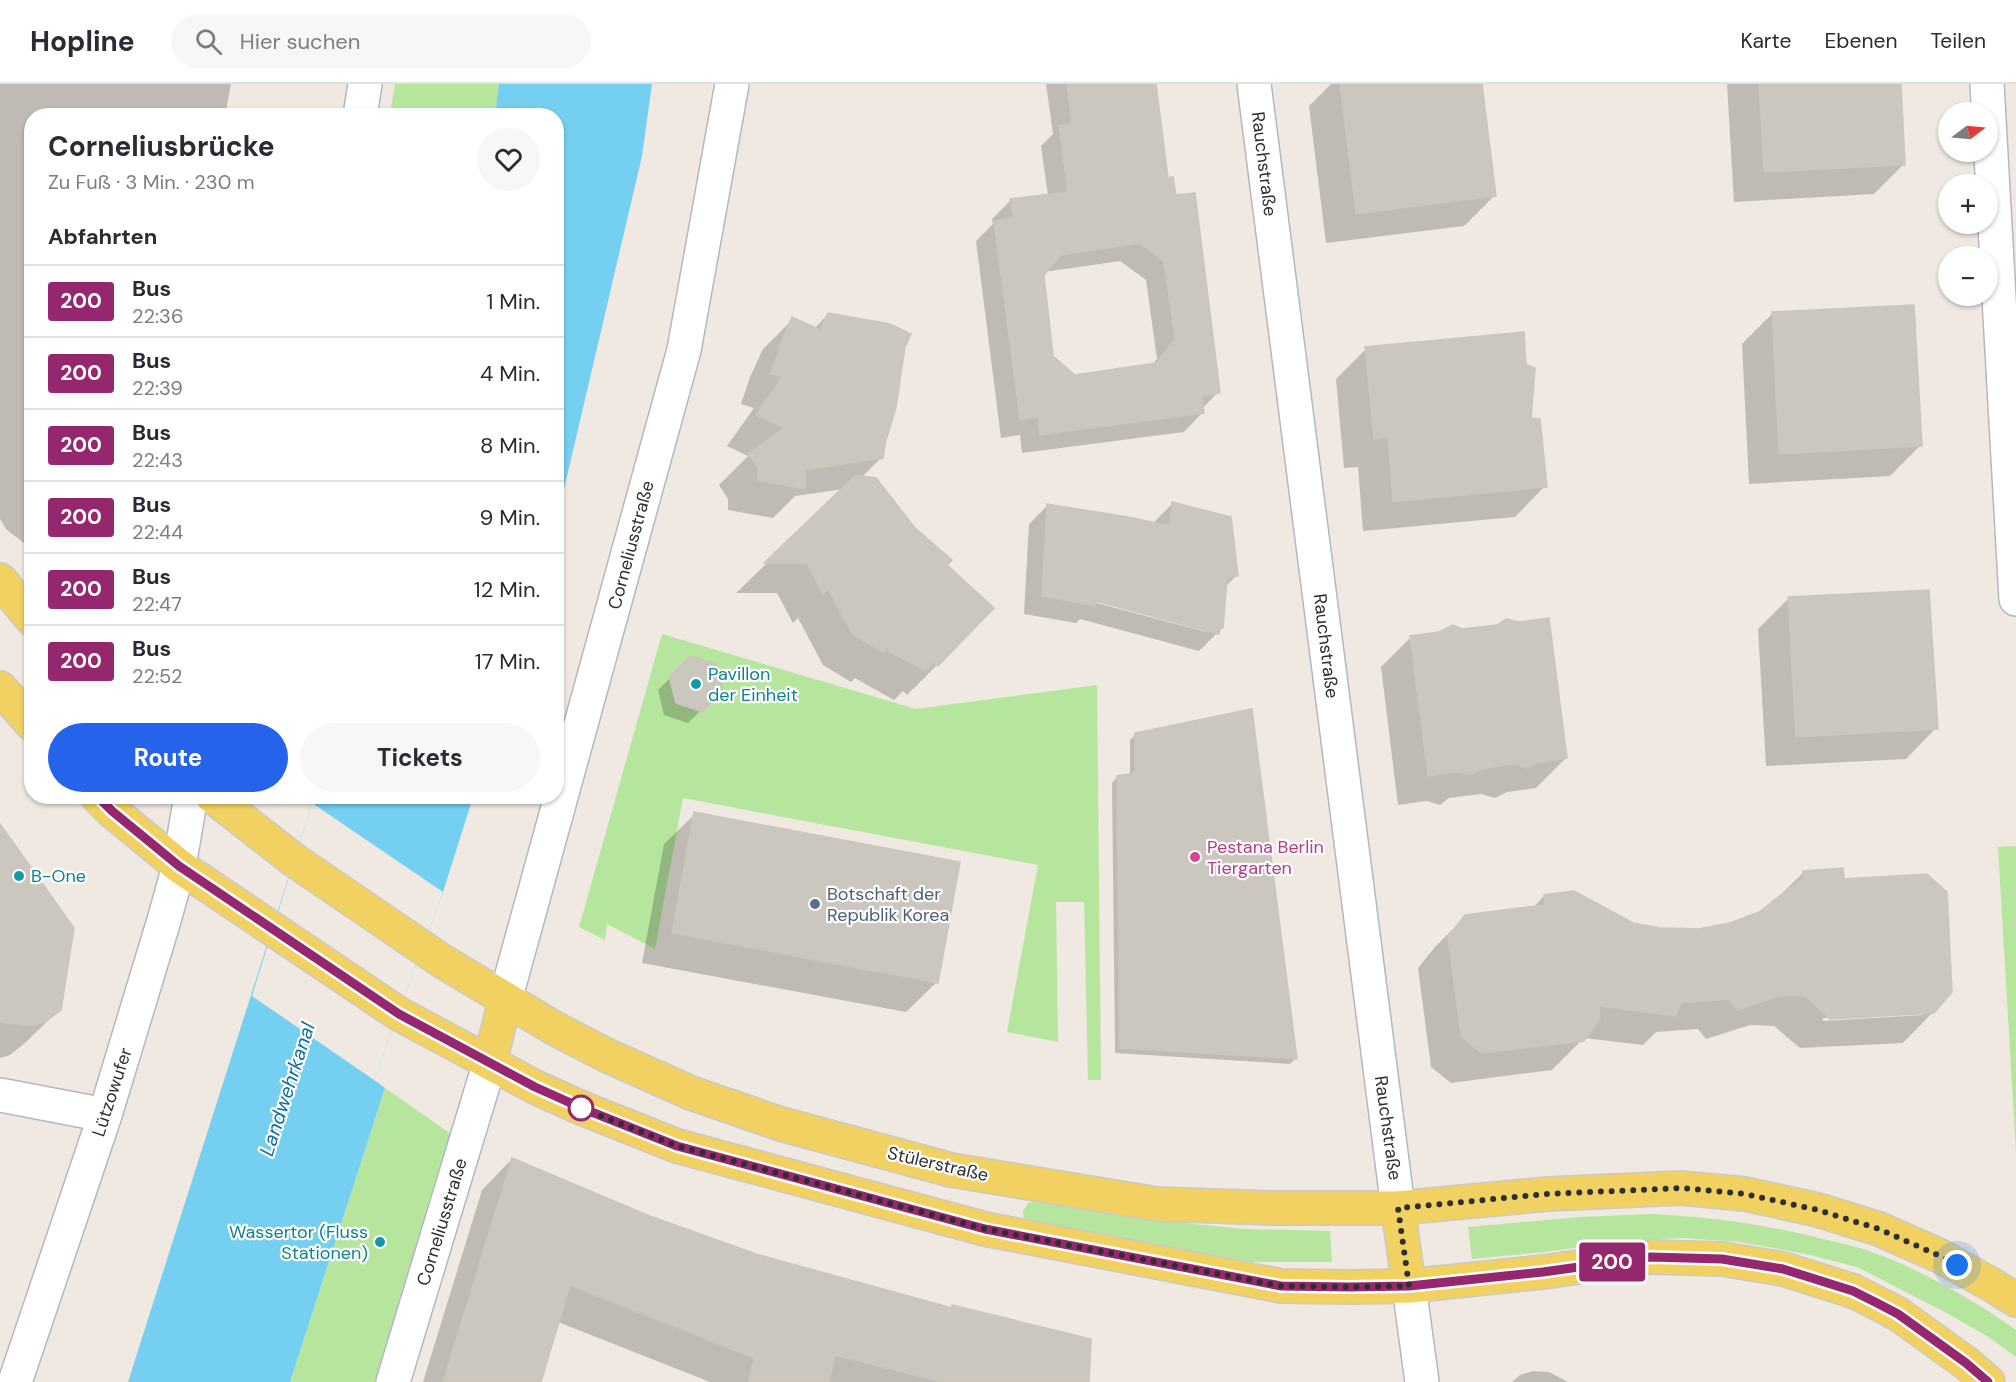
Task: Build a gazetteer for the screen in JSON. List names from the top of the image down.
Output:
{
  "streets": {
    "main road": ["Stülerstraße"],
    "street": ["Rauchstraße", "Corneliusstraße", "Lützowufer"]
  },
  "crossings": [
    ["Rauchstraße", "Stülerstraße"],
    ["Corneliusstraße", "Stülerstraße"]
  ],
  "water": ["Landwehrkanal"],
  "places": [
    "Pavillon der Einheit",
    "Pestana Berlin Tiergarten",
    "B-One",
    "Botschaft der Republik Korea",
    "Wassertor (Fluss Stationen)"
  ],
  "lines": ["bus line 200"],
  "north": "right",
  "page": {
    "header": "Hopline",
    "search": "Hier suchen",
    "nav": ["Karte", "Ebenen", "Teilen"],
    "on_map": "200",
    "map_buttons": ["+", "−"],
    "heading": [
      ["Corneliusbrücke", "Zu Fuß · 3 Min. · 230 m"],
      "Abfahrten"
    ],
    "list": [
      {
        "mark": "200",
        "name": "Bus",
        "note": "22:36",
        "value": "1 Min."
      },
      {
        "mark": "200",
        "name": "Bus",
        "note": "22:39",
        "value": "4 Min."
      },
      {
        "mark": "200",
        "name": "Bus",
        "note": "22:43",
        "value": "8 Min."
      },
      {
        "mark": "200",
        "name": "Bus",
        "note": "22:44",
        "value": "9 Min."
      },
      {
        "mark": "200",
        "name": "Bus",
        "note": "22:47",
        "value": "12 Min."
      },
      {
        "mark": "200",
        "name": "Bus",
        "note": "22:52",
        "value": "17 Min."
      }
    ],
    "buttons": ["Route", "Tickets"]
  }
}
